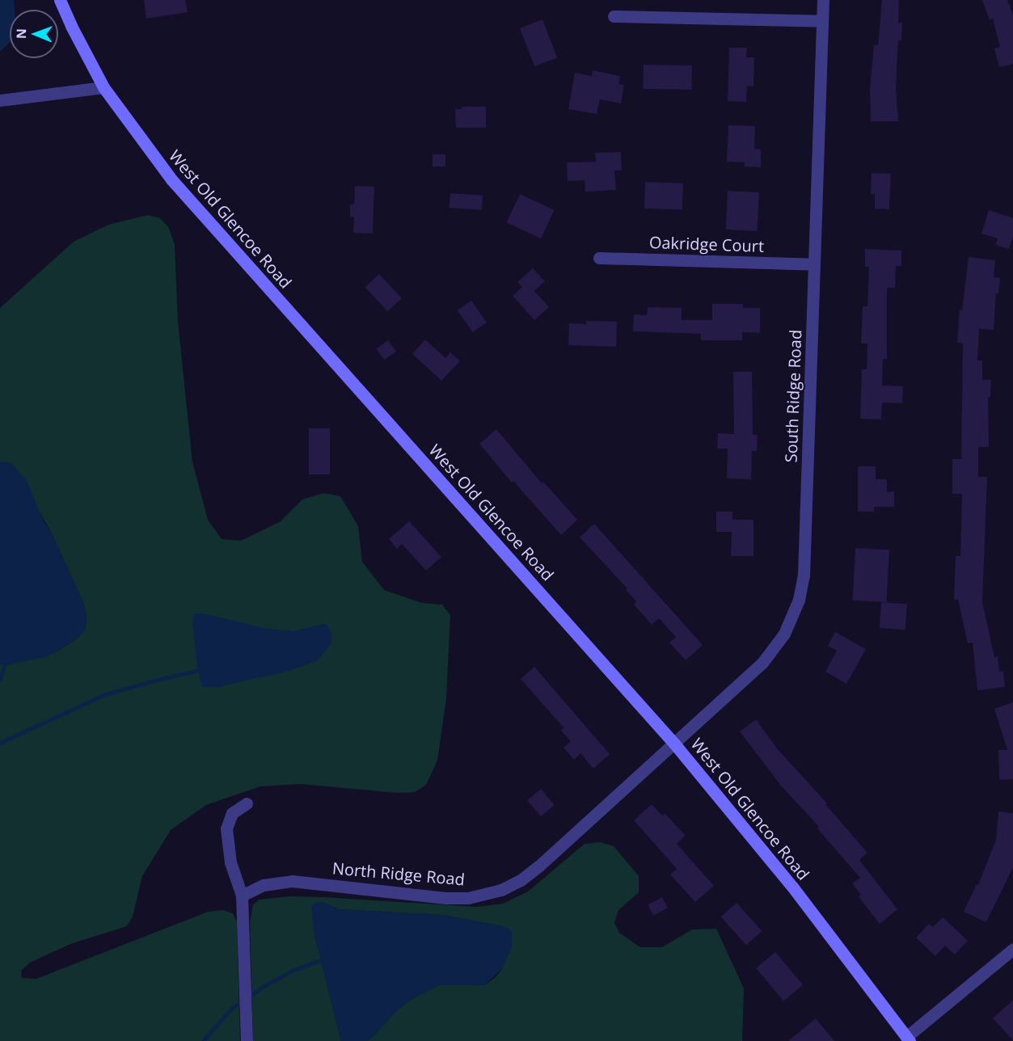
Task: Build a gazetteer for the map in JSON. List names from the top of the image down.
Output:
{
  "streets": {
    "street": [
      "West Old Glencoe Road",
      "Oakridge Court",
      "South Ridge Road",
      "North Ridge Road"
    ]
  },
  "crossings": [
    ["West Old Glencoe Road", "South Ridge Road"],
    ["West Old Glencoe Road", "North Ridge Road"],
    ["Oakridge Court", "South Ridge Road"],
    ["South Ridge Road", "North Ridge Road"]
  ],
  "north": "left"
}
